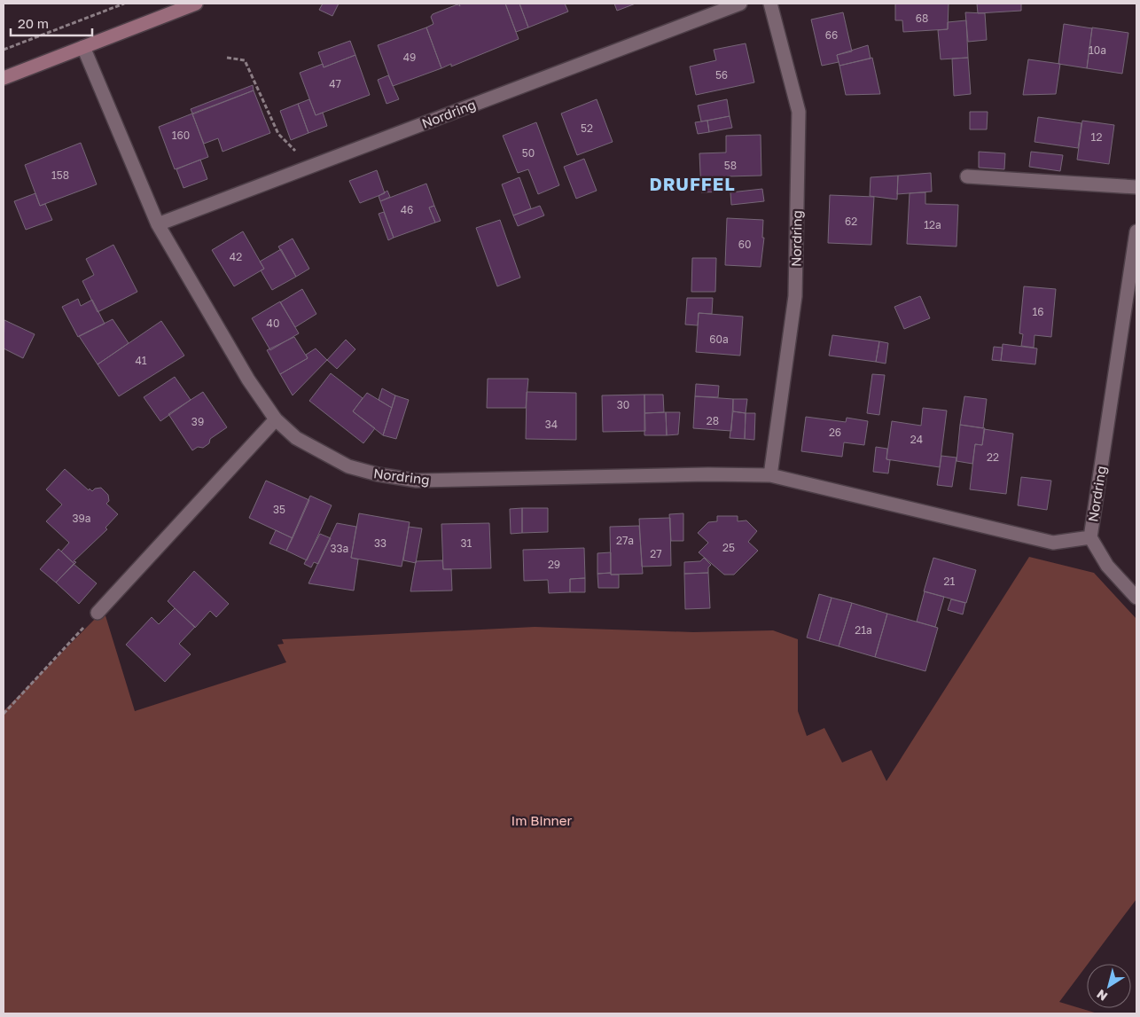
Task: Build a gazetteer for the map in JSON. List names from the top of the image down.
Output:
{
  "streets": {
    "street": ["Nordring"]
  },
  "districts": ["DRUFFEL"],
  "parks": ["Im Binner"],
  "house_numbers": [
    "68",
    "66",
    "10a",
    "49",
    "56",
    "47",
    "52",
    "160",
    "12",
    "50",
    "58",
    "158",
    "46",
    "62",
    "12a",
    "60",
    "42",
    "16",
    "40",
    "60a",
    "41",
    "30",
    "28",
    "39",
    "34",
    "26",
    "24",
    "22",
    "35",
    "39a",
    "27a",
    "33",
    "31",
    "25",
    "33a",
    "27",
    "29",
    "21",
    "21a"
  ],
  "scale_bar": "20 m",
  "north": "bottom left"
}
